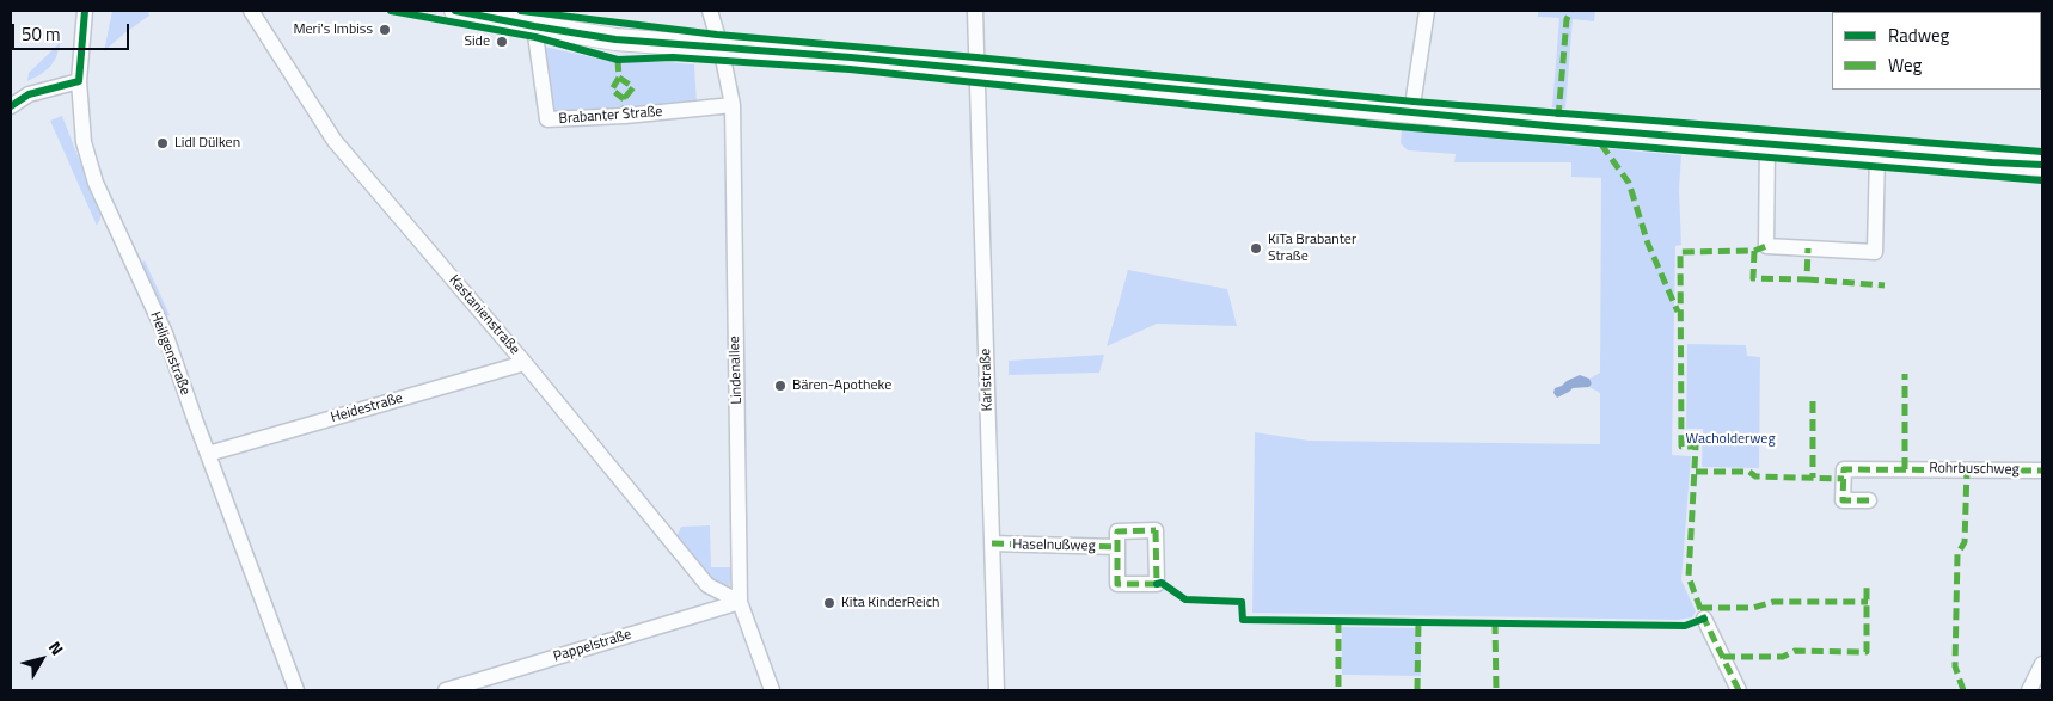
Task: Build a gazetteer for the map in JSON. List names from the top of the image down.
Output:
{
  "streets": {
    "street": [
      "Brabanter Straße",
      "Kastanienstraße",
      "Heiligenstraße",
      "Lindenallee",
      "Karlstraße",
      "Heidestraße",
      "Rohrbuschweg",
      "Haselnußweg",
      "Pappelstraße"
    ]
  },
  "crossings": [
    ["Brabanter Straße", "Lindenallee"],
    ["Kastanienstraße", "Lindenallee"],
    ["Kastanienstraße", "Heidestraße"],
    ["Kastanienstraße", "Pappelstraße"],
    ["Heiligenstraße", "Heidestraße"],
    ["Lindenallee", "Pappelstraße"],
    ["Karlstraße", "Haselnußweg"]
  ],
  "parks": ["Wacholderweg"],
  "places": [
    "Meri's Imbiss",
    "Side",
    "Lidl Dülken",
    "KiTa Brabanter Straße",
    "Bären-Apotheke",
    "Kita KinderReich"
  ],
  "legend": ["Radweg", "Weg"],
  "scale_bar": "50 m",
  "north": "top right"
}
